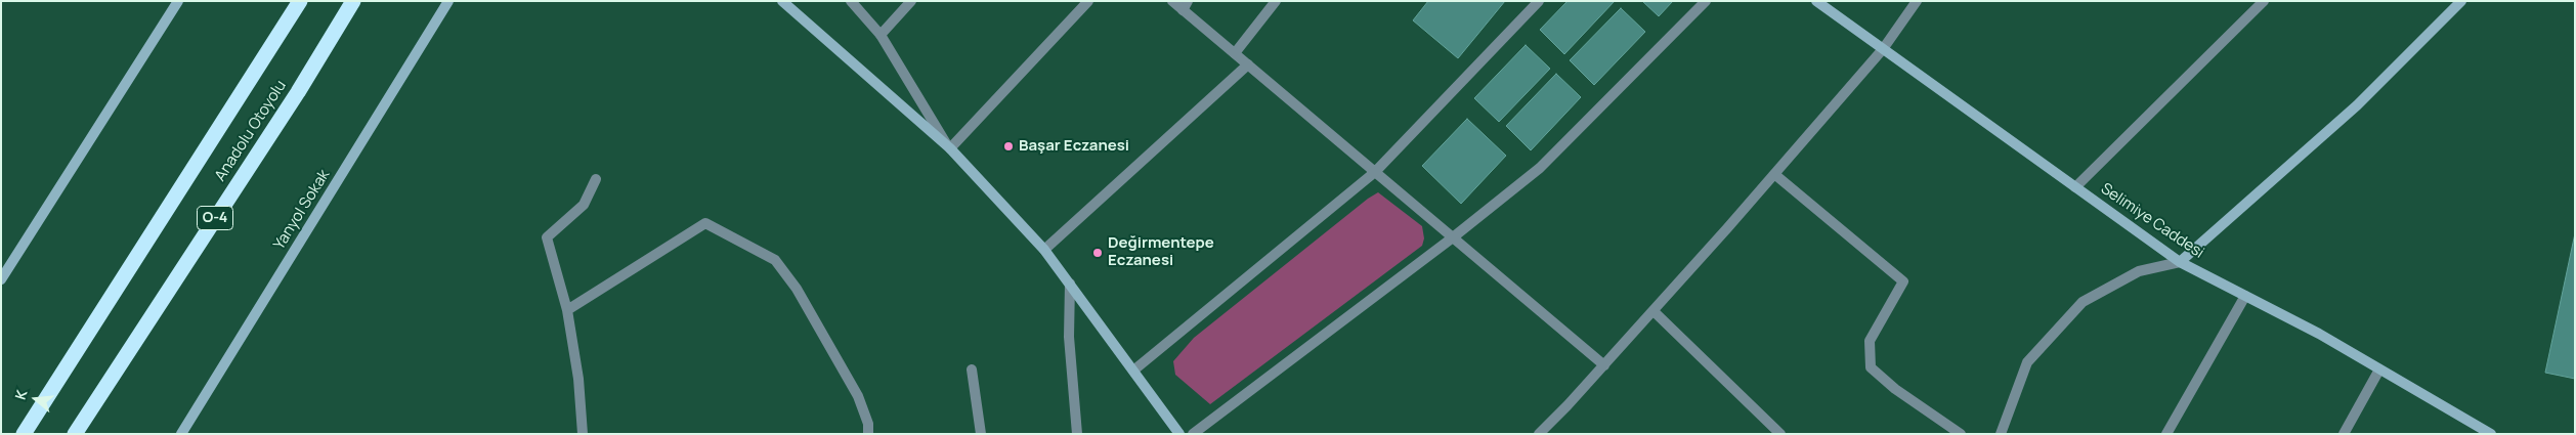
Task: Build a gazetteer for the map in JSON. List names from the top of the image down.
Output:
{
  "streets": {
    "highway": ["Anadolu Otoyolu", "O-4"],
    "street": ["Yanyol Sokak", "Selimiye Caddesi"]
  },
  "places": ["Başar Eczanesi", "Değirmentepe Eczanesi"],
  "north": "left"
}
